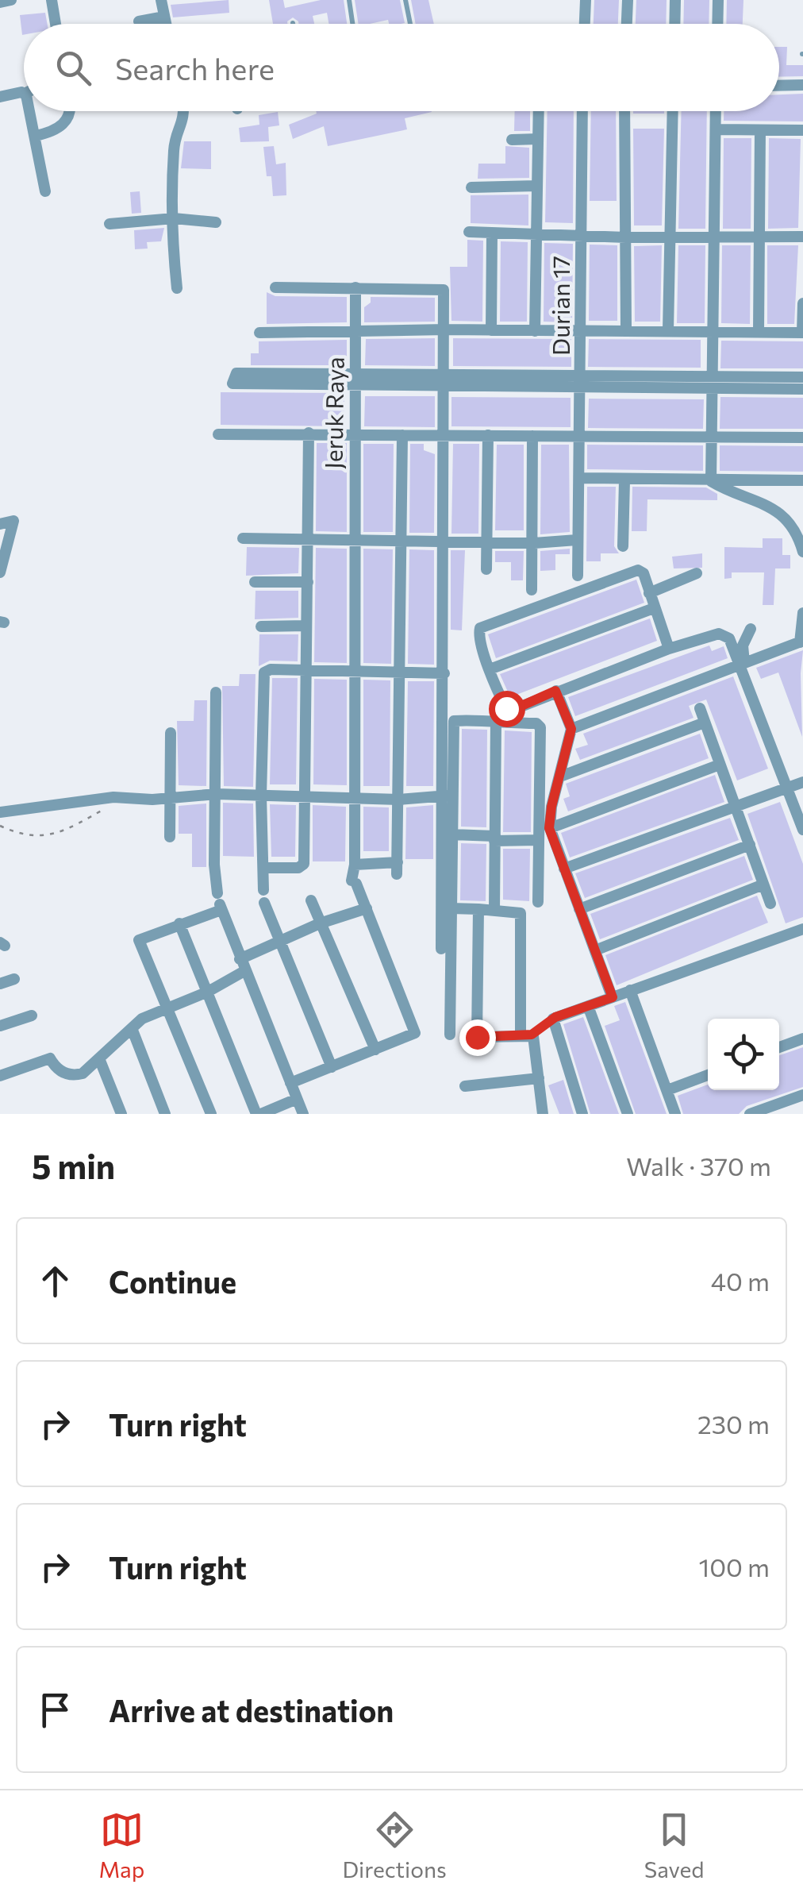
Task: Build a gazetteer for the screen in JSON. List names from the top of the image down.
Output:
{
  "streets": {
    "street": ["Durian 17", "Jeruk Raya"]
  },
  "page": {
    "search": "Search here",
    "heading": ["5 min", "Walk · 370 m"],
    "list": [
      ["Continue", "40 m"],
      ["Turn right", "230 m"],
      ["Turn right", "100 m"],
      "Arrive at destination"
    ],
    "nav": ["Map", "Directions", "Saved"]
  }
}
